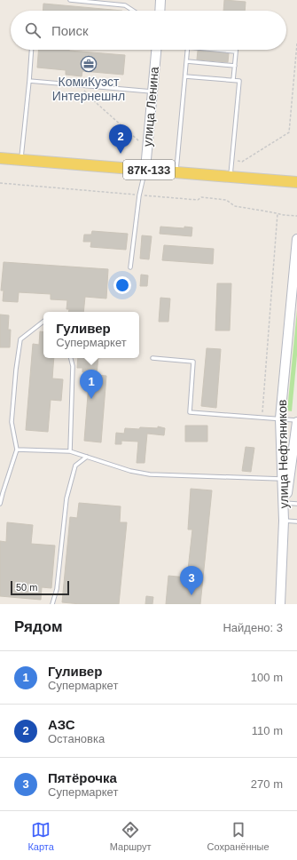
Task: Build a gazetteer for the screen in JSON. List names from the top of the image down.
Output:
{
  "streets": {
    "main road": ["улица Ленина", "87К-133", "улица Нефтяников"]
  },
  "crossings": [
    ["улица Ленина", "87К-133"]
  ],
  "places": {
    "office": ["КомиКуэст Интернешнл"]
  },
  "scale_bar": "50 m",
  "page": {
    "search": "Поиск",
    "pins": ["2", "1", "3"],
    "popup": ["Гуливер", "Супермаркет"],
    "scale": "50 m",
    "heading": ["Рядом", "Найдено: 3"],
    "list": [
      {
        "mark": "1",
        "name": "Гуливер",
        "note": "Супермаркет",
        "value": "100 m"
      },
      {
        "mark": "2",
        "name": "АЗС",
        "note": "Остановка",
        "value": "110 m"
      },
      {
        "mark": "3",
        "name": "Пятёрочка",
        "note": "Супермаркет",
        "value": "270 m"
      }
    ],
    "nav": ["Карта", "Маршрут", "Сохранённые"]
  }
}
